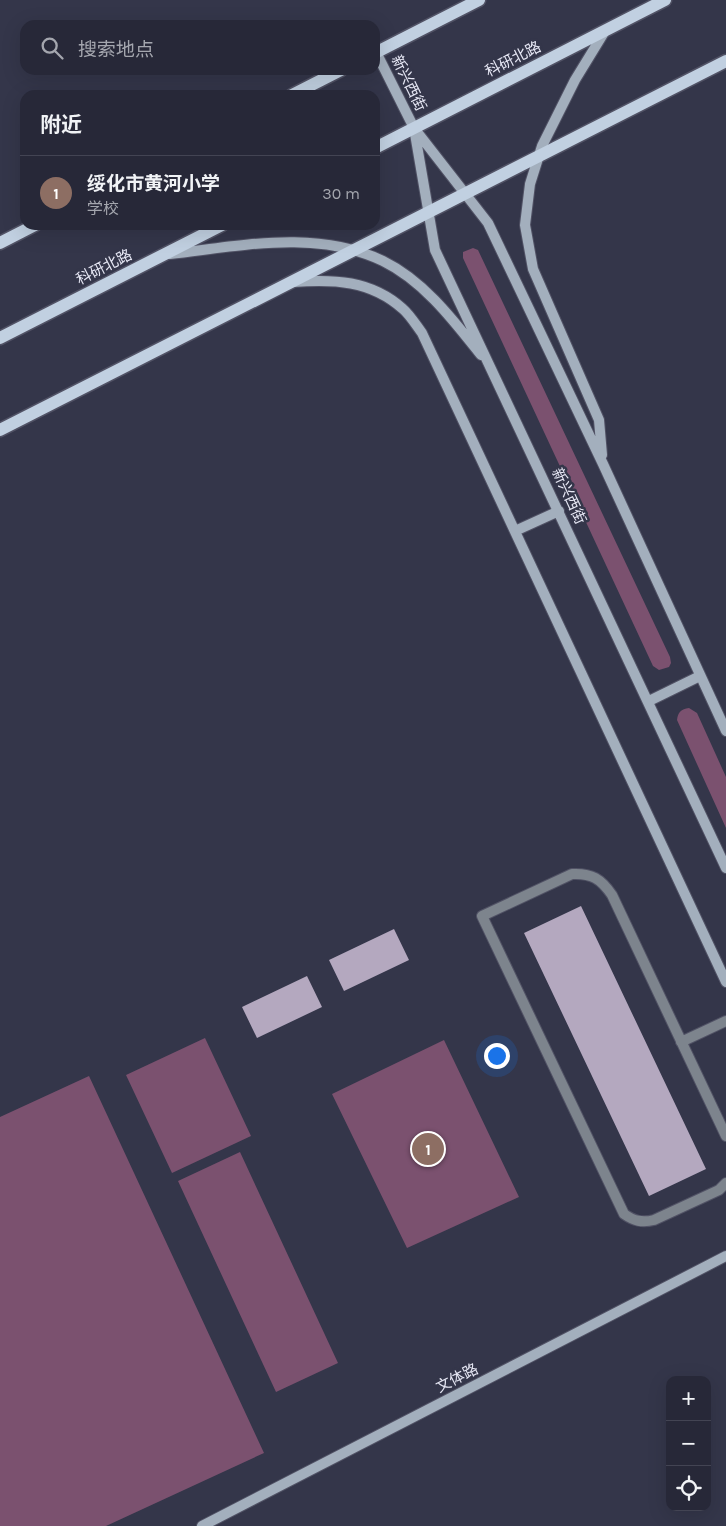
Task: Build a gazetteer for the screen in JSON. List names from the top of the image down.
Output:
{
  "streets": {
    "main road": ["科研北路", "新兴西街", "文体路"]
  },
  "crossings": [
    ["科研北路", "新兴西街"]
  ],
  "page": {
    "search": "搜索地点",
    "heading": "附近",
    "list": [
      {
        "mark": "1",
        "name": "绥化市黄河小学",
        "note": "学校",
        "value": "30 m"
      }
    ],
    "pins": "1",
    "map_buttons": ["+", "−"]
  }
}
